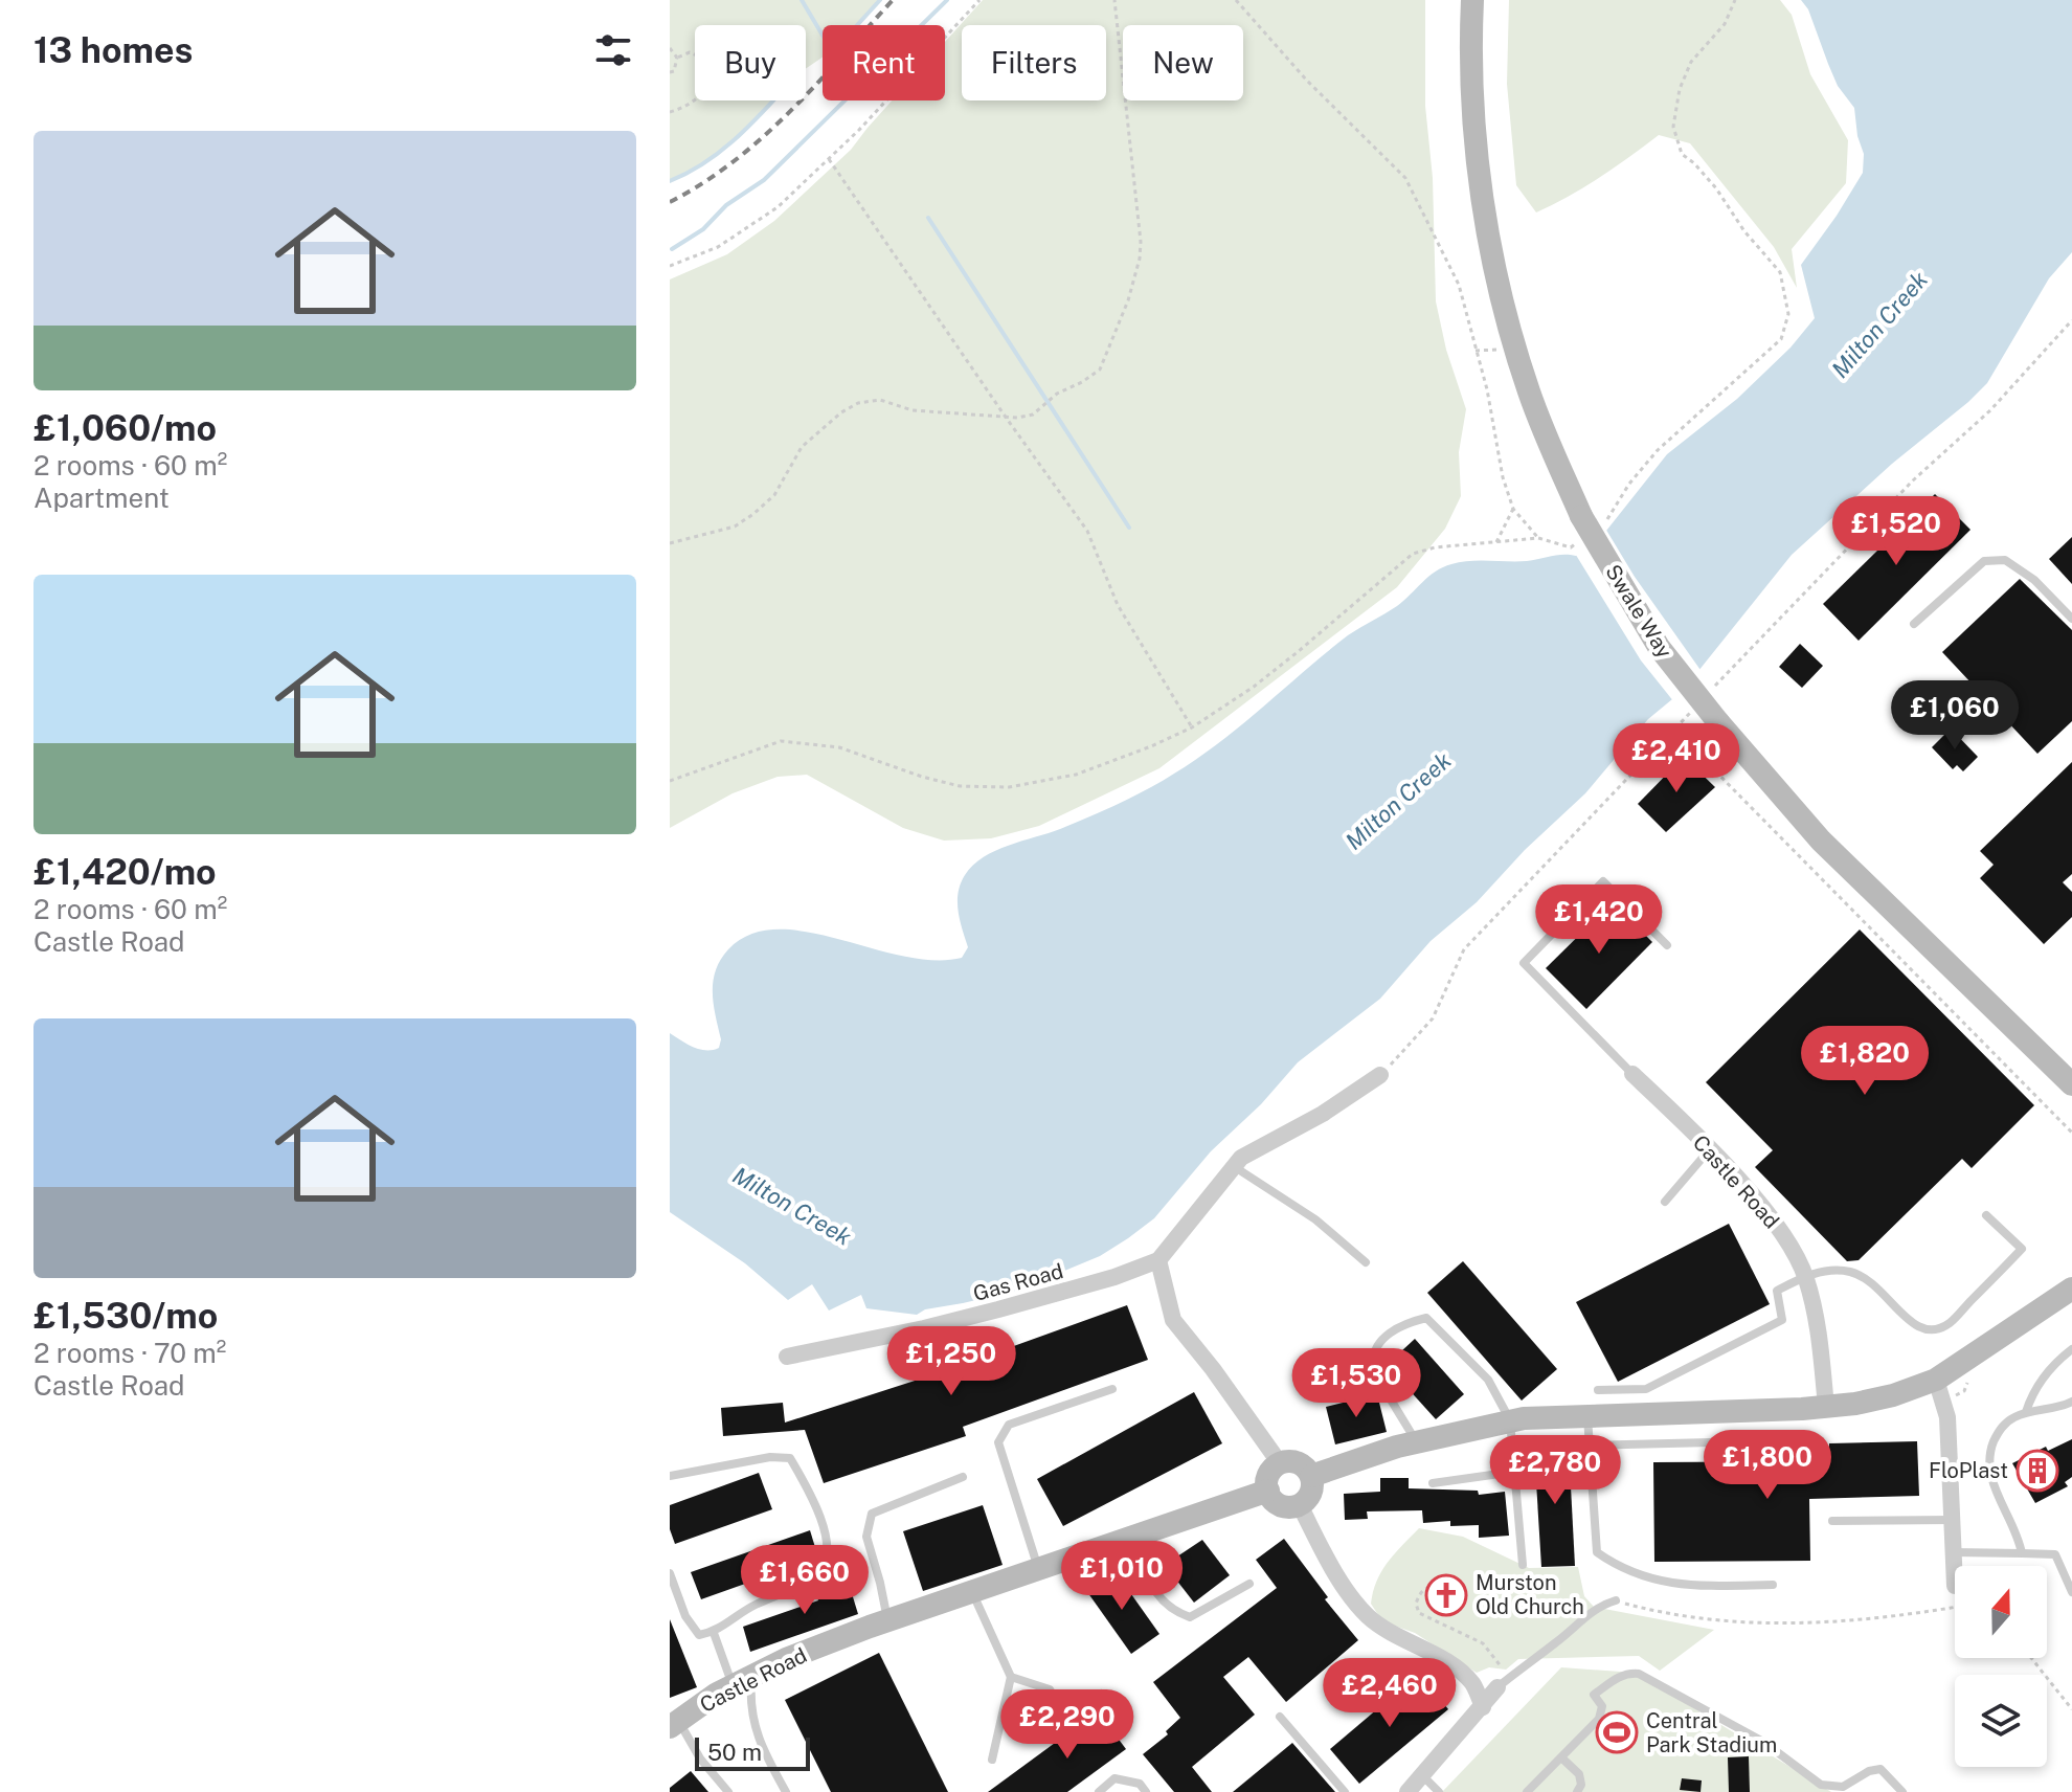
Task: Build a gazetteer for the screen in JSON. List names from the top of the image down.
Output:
{
  "streets": {
    "main road": ["Swale Way", "Castle Road"],
    "street": ["Gas Road"]
  },
  "water": ["Milton Creek"],
  "places": {
    "building": ["FloPlast"],
    "church": ["Murston Old Church"],
    "sports": ["Central Park Stadium"]
  },
  "scale_bar": "50 m",
  "north": "top",
  "page": {
    "heading": "13 homes",
    "chip": [
      "Buy",
      "Rent",
      "Filters",
      "New"
    ],
    "list": [
      {
        "name": "£1,060/mo",
        "note": "2 rooms · 60 m² · Apartment"
      },
      {
        "name": "£1,420/mo",
        "note": "2 rooms · 60 m² · Castle Road"
      },
      {
        "name": "£1,530/mo",
        "note": "2 rooms · 70 m² · Castle Road"
      }
    ],
    "price": [
      "£1,520",
      "£1,060",
      "£2,410",
      "£1,420",
      "£1,820",
      "£1,250",
      "£1,530",
      "£1,800",
      "£2,780",
      "£1,010",
      "£1,660",
      "£2,460",
      "£2,290"
    ],
    "scale": "50 m"
  }
}
